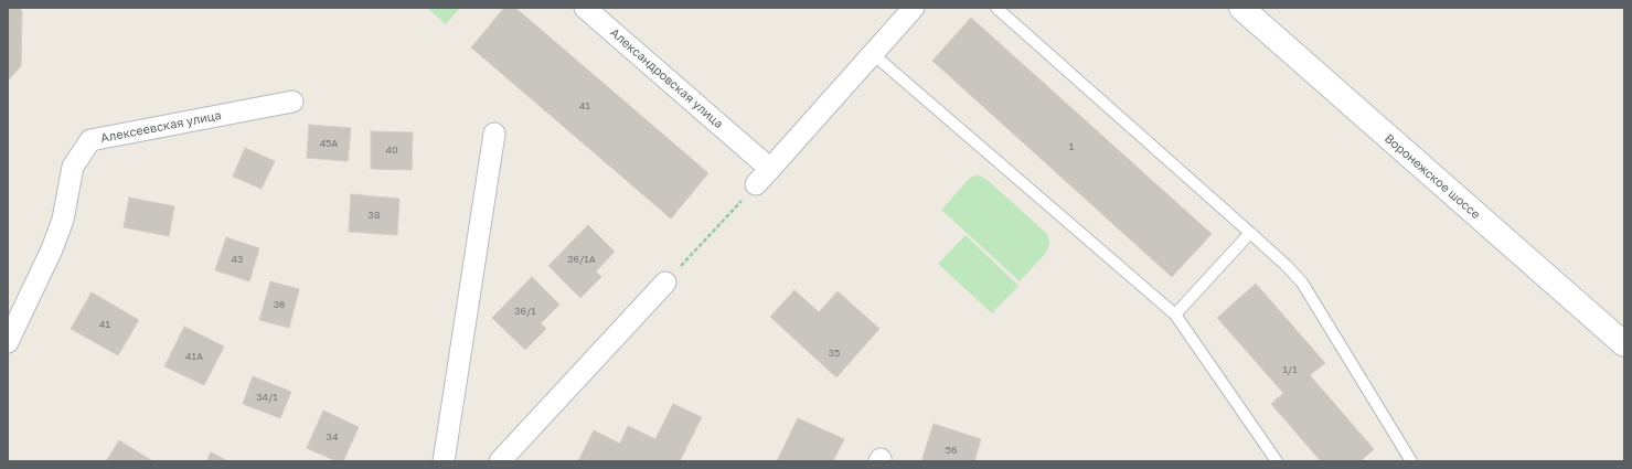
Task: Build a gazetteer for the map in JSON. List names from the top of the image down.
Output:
{
  "streets": {
    "main road": ["Воронежское шоссе"],
    "street": ["Александровская улица", "Алексеевская улица"]
  },
  "house_numbers": [
    "41",
    "45А",
    "1",
    "40",
    "38",
    "43",
    "36/1А",
    "36",
    "36/1",
    "41",
    "35",
    "41А",
    "1/1",
    "34/1",
    "34",
    "56"
  ]
}
